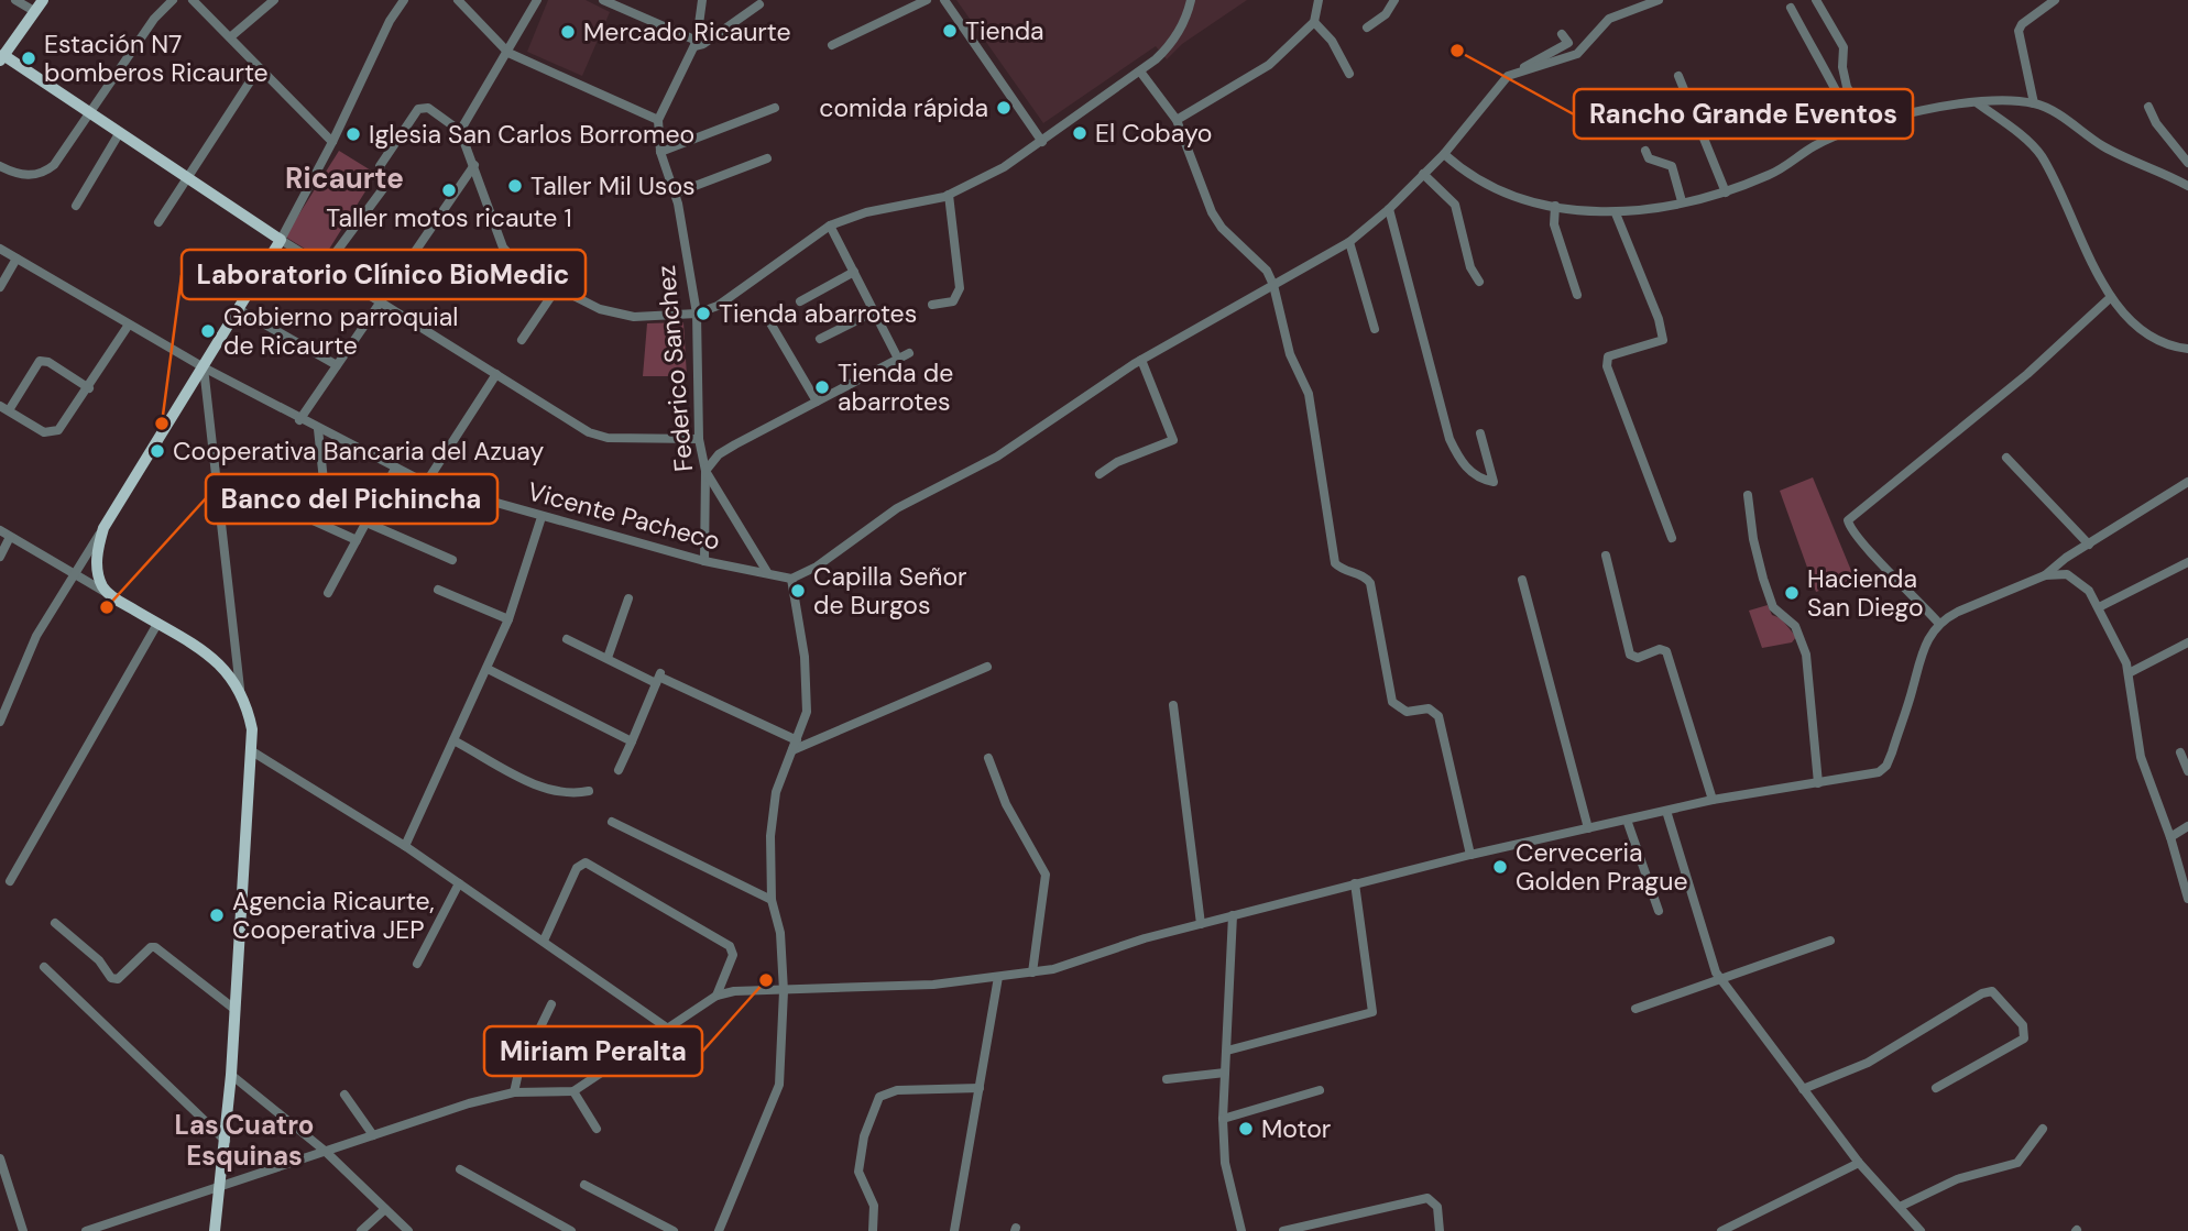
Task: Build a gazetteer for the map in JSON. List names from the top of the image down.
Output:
{
  "streets": {
    "street": ["Federico Sanchez", "Vicente Pacheco"]
  },
  "crossings": [
    ["Federico Sanchez", "Vicente Pacheco"]
  ],
  "districts": ["Ricaurte", "Las Cuatro Esquinas"],
  "places": [
    "Tienda",
    "Mercado Ricaurte",
    "Rancho Grande Eventos",
    "Estación N7 bomberos Ricaurte",
    "comida rápida",
    "El Cobayo",
    "Iglesia San Carlos Borromeo",
    "Taller Mil Usos",
    "Taller motos ricaute 1",
    "Tienda abarrotes",
    "Gobierno parroquial de Ricaurte",
    "Tienda de abarrotes",
    "Laboratorio Clínico BioMedic",
    "Cooperativa Bancaria del Azuay",
    "Capilla Señor de Burgos",
    "Hacienda San Diego",
    "Banco del Pichincha",
    "Cerveceria Golden Prague",
    "Agencia Ricaurte, Cooperativa JEP",
    "Miriam Peralta",
    "Motor"
  ]
}
